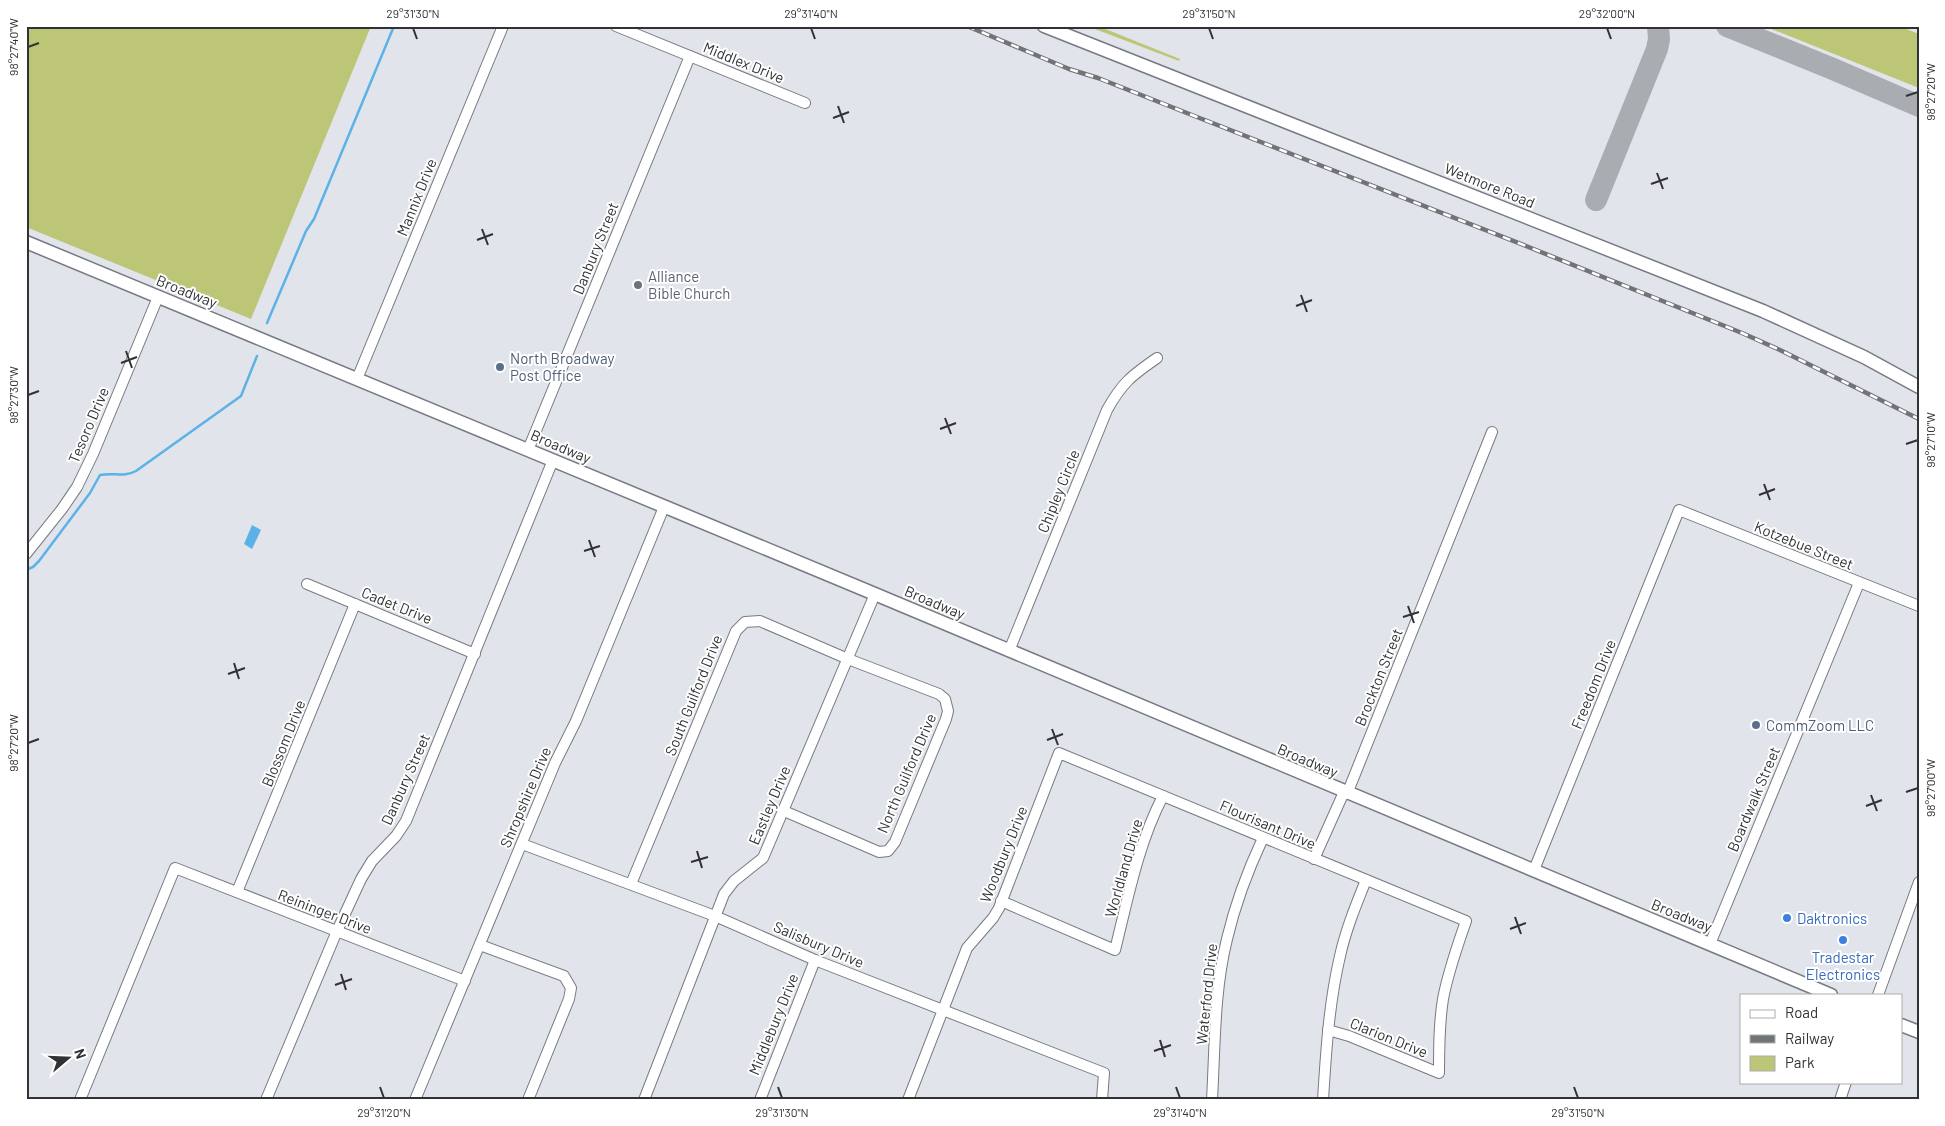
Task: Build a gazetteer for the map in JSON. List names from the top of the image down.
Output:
{
  "streets": {
    "main road": ["Wetmore Road", "Broadway"],
    "street": [
      "Middlex Drive",
      "Mannix Drive",
      "Danbury Street",
      "Tesoro Drive",
      "Chipley Circle",
      "Kotzebue Street",
      "Cadet Drive",
      "Brockton Street",
      "Freedom Drive",
      "South Guilford Drive",
      "Blossom Drive",
      "North Guilford Drive",
      "Shropshire Drive",
      "Boardwalk Street",
      "Eastley Drive",
      "Flourisant Drive",
      "Woodbury Drive",
      "Worldland Drive",
      "Reininger Drive",
      "Salisbury Drive",
      "Waterford Drive",
      "Middlebury Drive",
      "Clarion Drive"
    ]
  },
  "crossings": [
    ["Middlex Drive", "Danbury Street"],
    ["Mannix Drive", "Broadway"],
    ["Danbury Street", "Broadway"],
    ["Danbury Street", "Cadet Drive"],
    ["Danbury Street", "Reininger Drive"],
    ["Broadway", "Tesoro Drive"],
    ["Broadway", "Chipley Circle"],
    ["Broadway", "Brockton Street"],
    ["Broadway", "Freedom Drive"],
    ["Broadway", "Shropshire Drive"],
    ["Broadway", "Boardwalk Street"],
    ["Broadway", "Eastley Drive"],
    ["Kotzebue Street", "Freedom Drive"],
    ["Kotzebue Street", "Boardwalk Street"],
    ["Cadet Drive", "Blossom Drive"],
    ["Brockton Street", "Flourisant Drive"],
    ["South Guilford Drive", "North Guilford Drive"],
    ["South Guilford Drive", "Eastley Drive"],
    ["South Guilford Drive", "Salisbury Drive"],
    ["Blossom Drive", "Reininger Drive"],
    ["North Guilford Drive", "Eastley Drive"],
    ["Shropshire Drive", "Reininger Drive"],
    ["Shropshire Drive", "Salisbury Drive"],
    ["Eastley Drive", "Salisbury Drive"],
    ["Flourisant Drive", "Woodbury Drive"],
    ["Flourisant Drive", "Worldland Drive"],
    ["Flourisant Drive", "Waterford Drive"],
    ["Flourisant Drive", "Clarion Drive"],
    ["Woodbury Drive", "Worldland Drive"],
    ["Woodbury Drive", "Salisbury Drive"],
    ["Salisbury Drive", "Middlebury Drive"]
  ],
  "places": [
    "Alliance Bible Church",
    "North Broadway Post Office",
    "CommZoom LLC",
    "Daktronics",
    "Tradestar Electronics"
  ],
  "legend": ["Road", "Railway", "Park"],
  "north": "right",
  "coordinates": [
    "29°31'30\"N",
    "29°31'40\"N",
    "29°31'50\"N",
    "29°32'00\"N",
    "98°27'40\"W",
    "98°27'20\"W",
    "98°27'30\"W",
    "98°27'10\"W",
    "98°27'00\"W",
    "29°31'20\"N"
  ]
}
